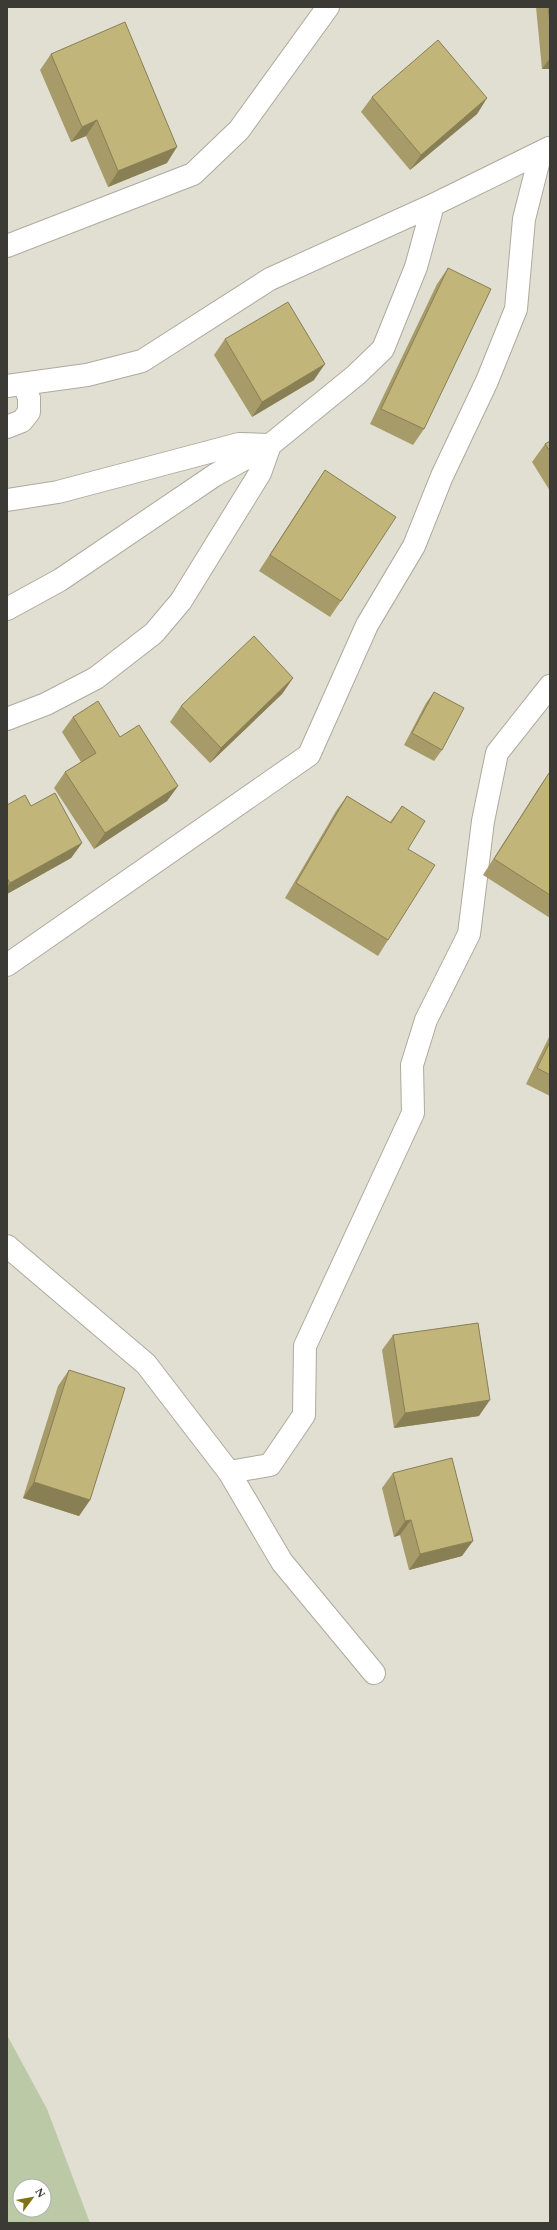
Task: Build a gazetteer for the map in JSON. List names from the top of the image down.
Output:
{
  "north": "top right"
}
